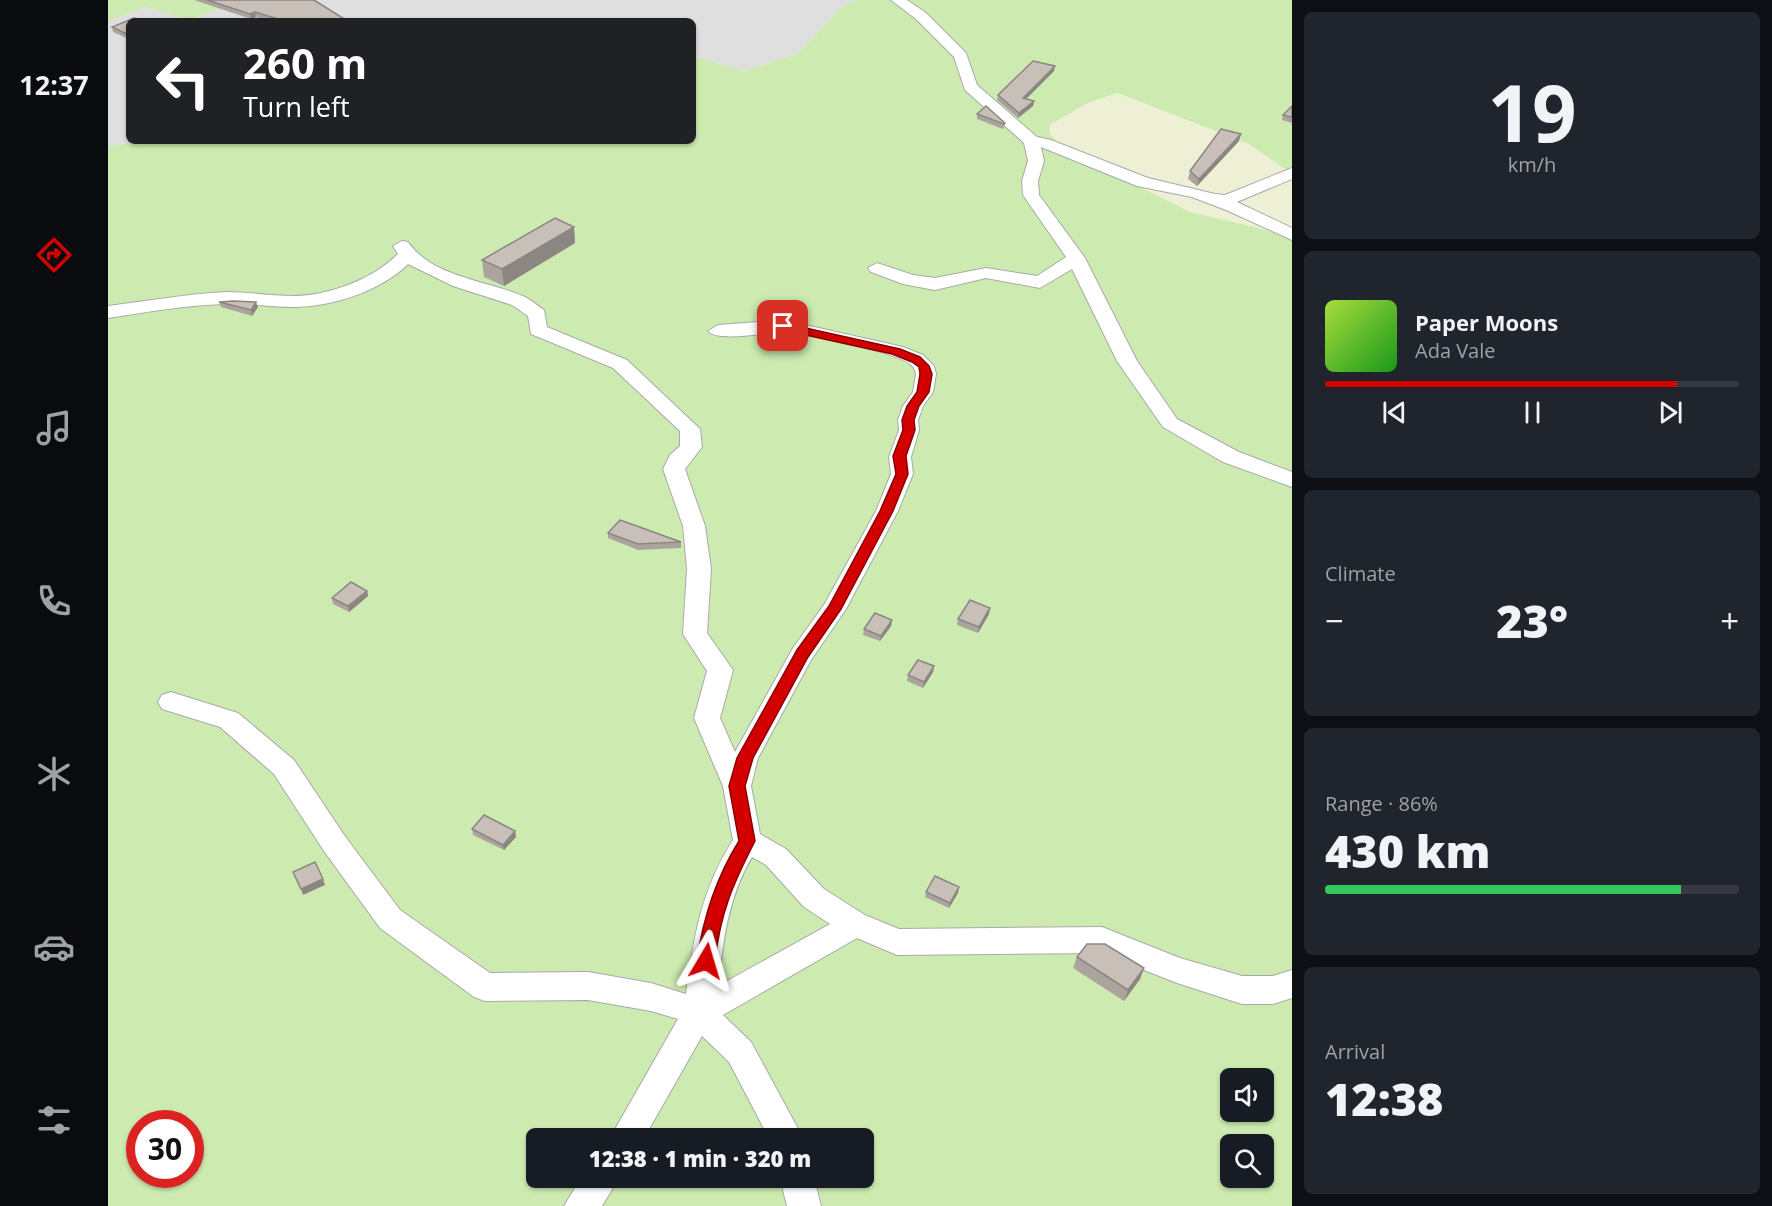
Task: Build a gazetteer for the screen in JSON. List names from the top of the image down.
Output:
{
  "page": {
    "tabs": "12:37",
    "tile": [
      ["19", "km/h"],
      "Climate",
      ["Range · 86%", "430 km"],
      ["Arrival", "12:38"]
    ],
    "turn": ["260 m", "Turn left"],
    "song": ["Paper Moons", "Ada Vale"],
    "heat": ["−", "23°", "+"],
    "limit": "30",
    "trip": "12:38 · 1 min · 320 m"
  }
}
